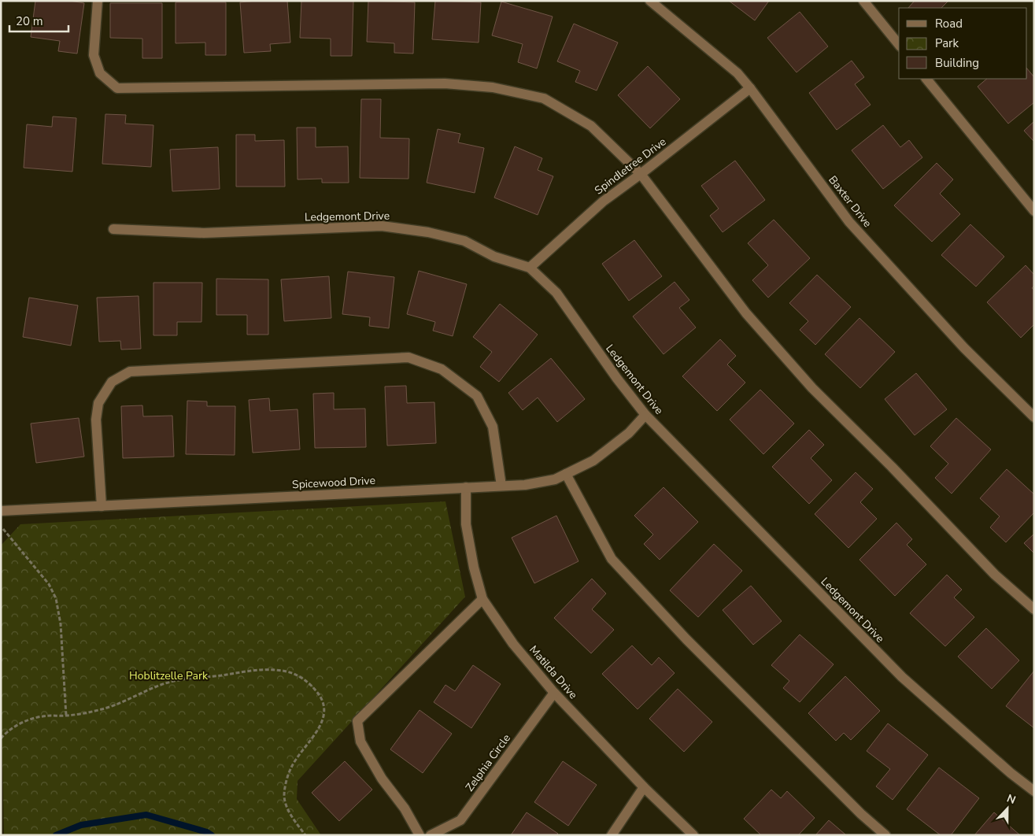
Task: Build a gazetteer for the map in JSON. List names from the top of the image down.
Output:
{
  "streets": {
    "street": [
      "Spindletree Drive",
      "Baxter Drive",
      "Ledgemont Drive",
      "Spicewood Drive",
      "Matilda Drive",
      "Zelphia Circle"
    ]
  },
  "crossings": [
    ["Spindletree Drive", "Baxter Drive"],
    ["Spindletree Drive", "Ledgemont Drive"],
    ["Ledgemont Drive", "Spicewood Drive"],
    ["Spicewood Drive", "Matilda Drive"],
    ["Matilda Drive", "Zelphia Circle"]
  ],
  "parks": ["Hoblitzelle Park"],
  "legend": ["Road", "Park", "Building"],
  "scale_bar": "20 m",
  "north": "top"
}
